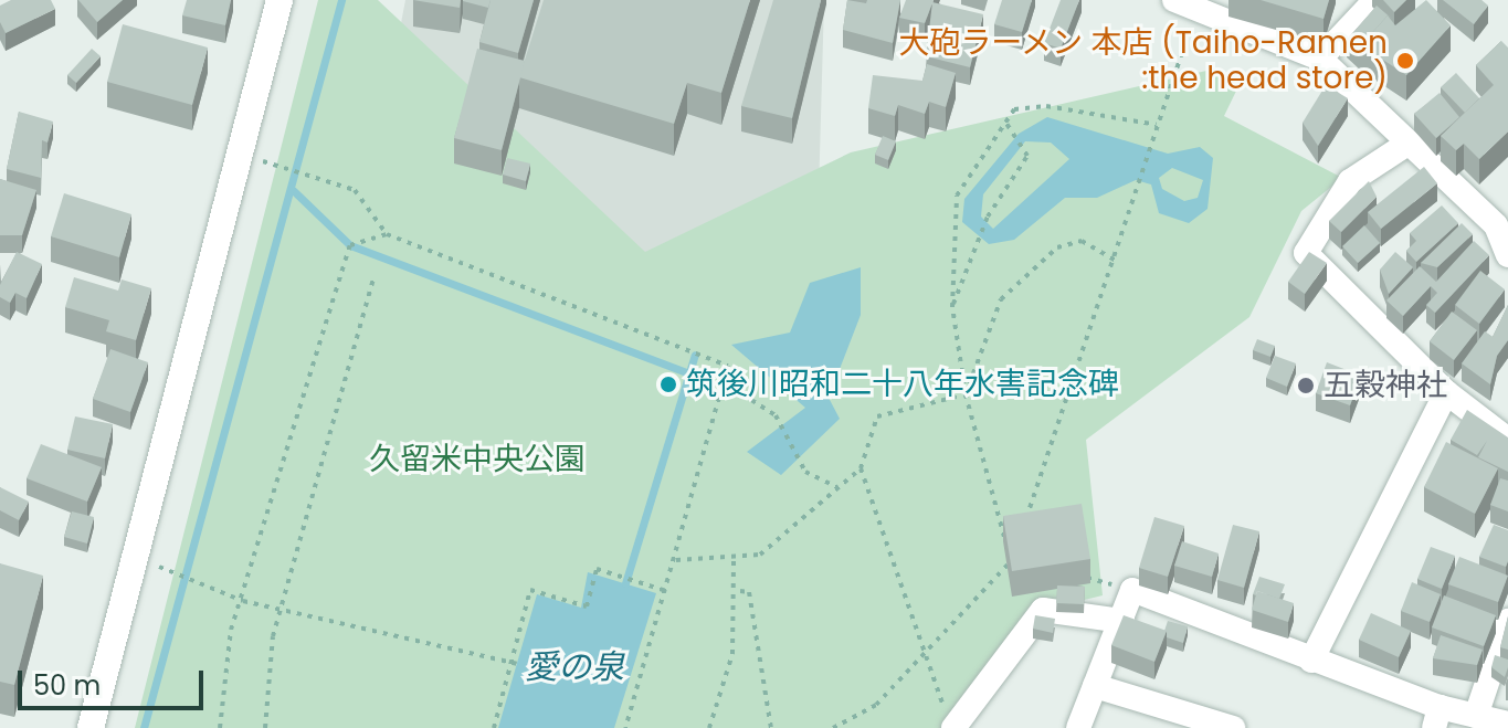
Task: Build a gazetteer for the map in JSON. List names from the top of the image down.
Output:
{
  "water": ["愛の泉"],
  "parks": ["久留米中央公園"],
  "places": ["大砲ラーメン 本店 (Taiho-Ramen :the head store)", "筑後川昭和二十八年水害記念碑", "五穀神社"],
  "scale_bar": "50 m"
}
